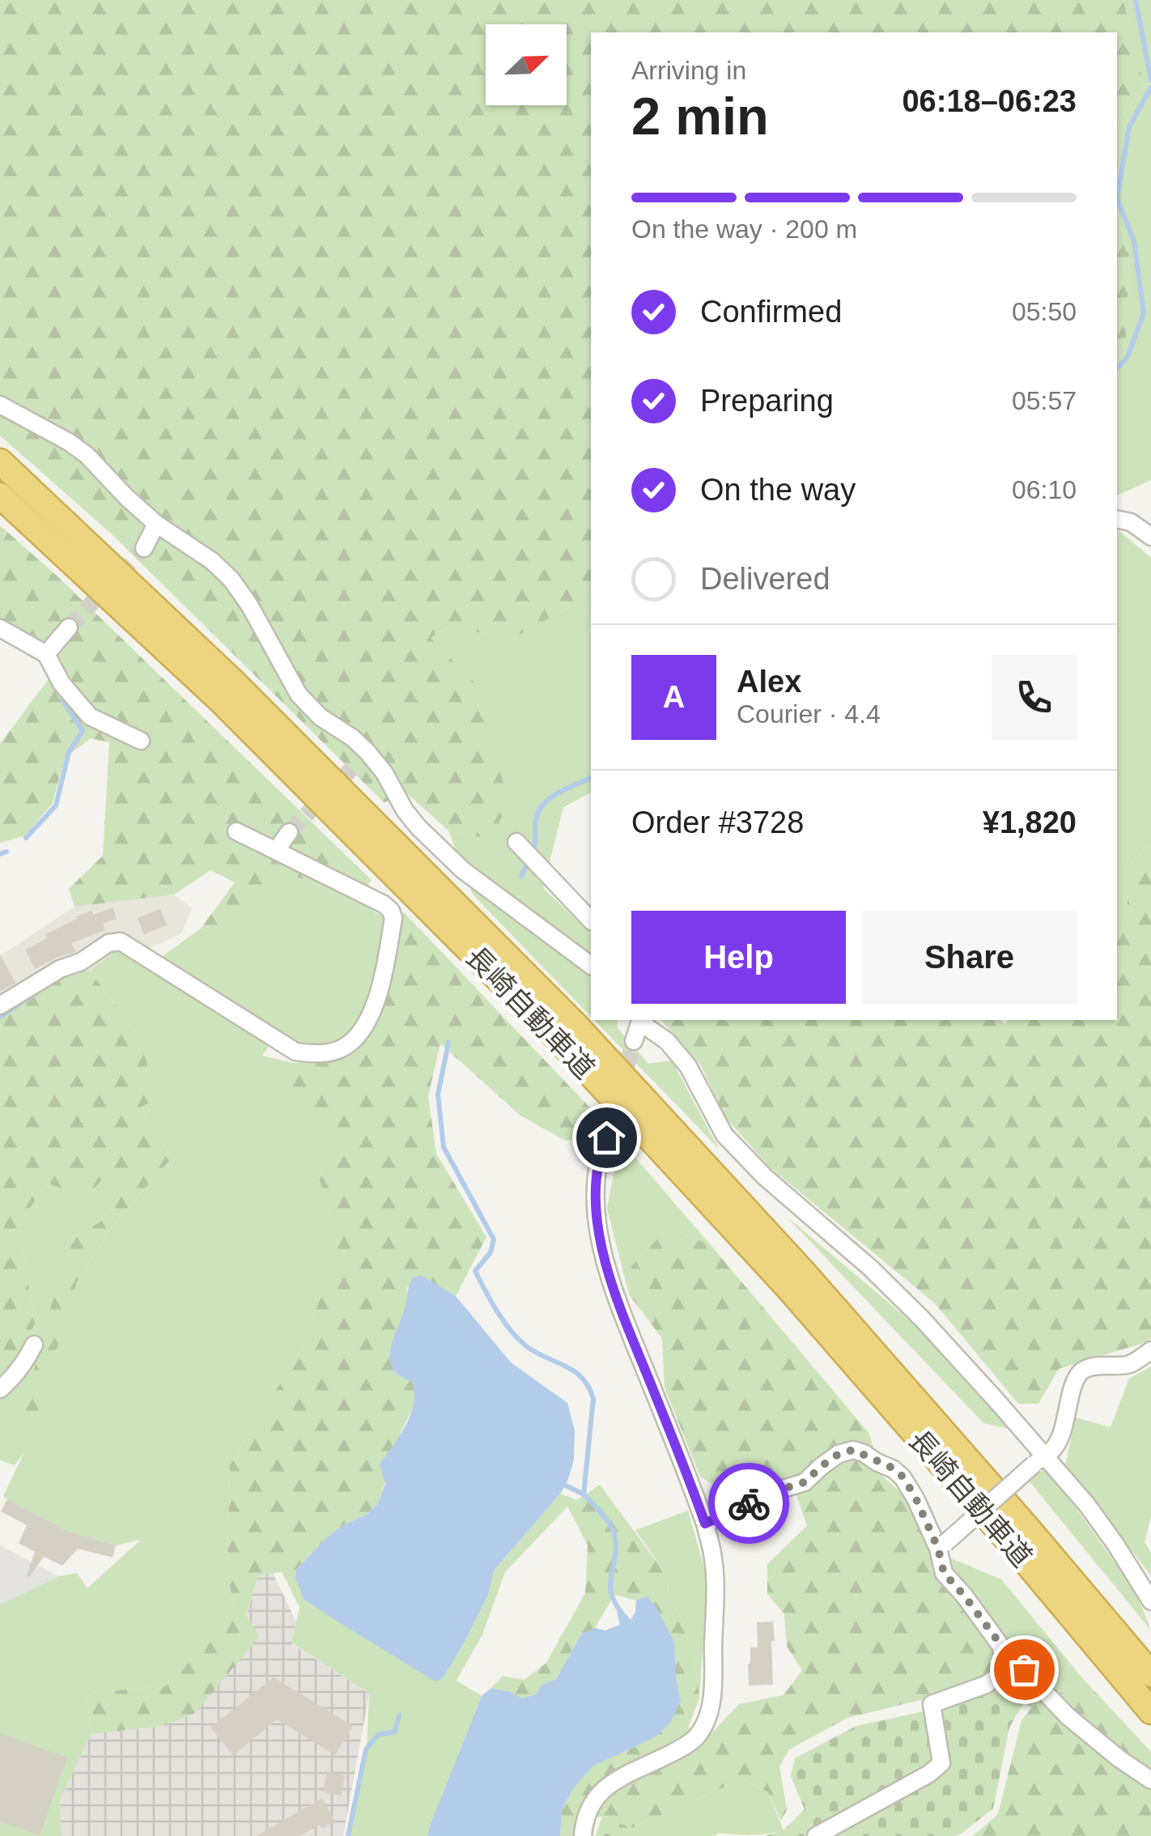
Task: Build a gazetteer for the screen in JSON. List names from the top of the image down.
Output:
{
  "streets": {
    "highway": ["長崎自動車道"]
  },
  "north": "top right",
  "page": {
    "heading": ["2 min", "Arriving in", "06:18–06:23"],
    "panel": [
      "Alex",
      "Courier · 4.4",
      "Order #3728",
      "¥1,820"
    ],
    "bar": "On the way · 200 m",
    "list": [
      ["Confirmed", "05:50"],
      ["Preparing", "05:57"],
      ["On the way", "06:10"],
      "Delivered"
    ],
    "round": "A",
    "buttons": ["Help", "Share"]
  }
}
